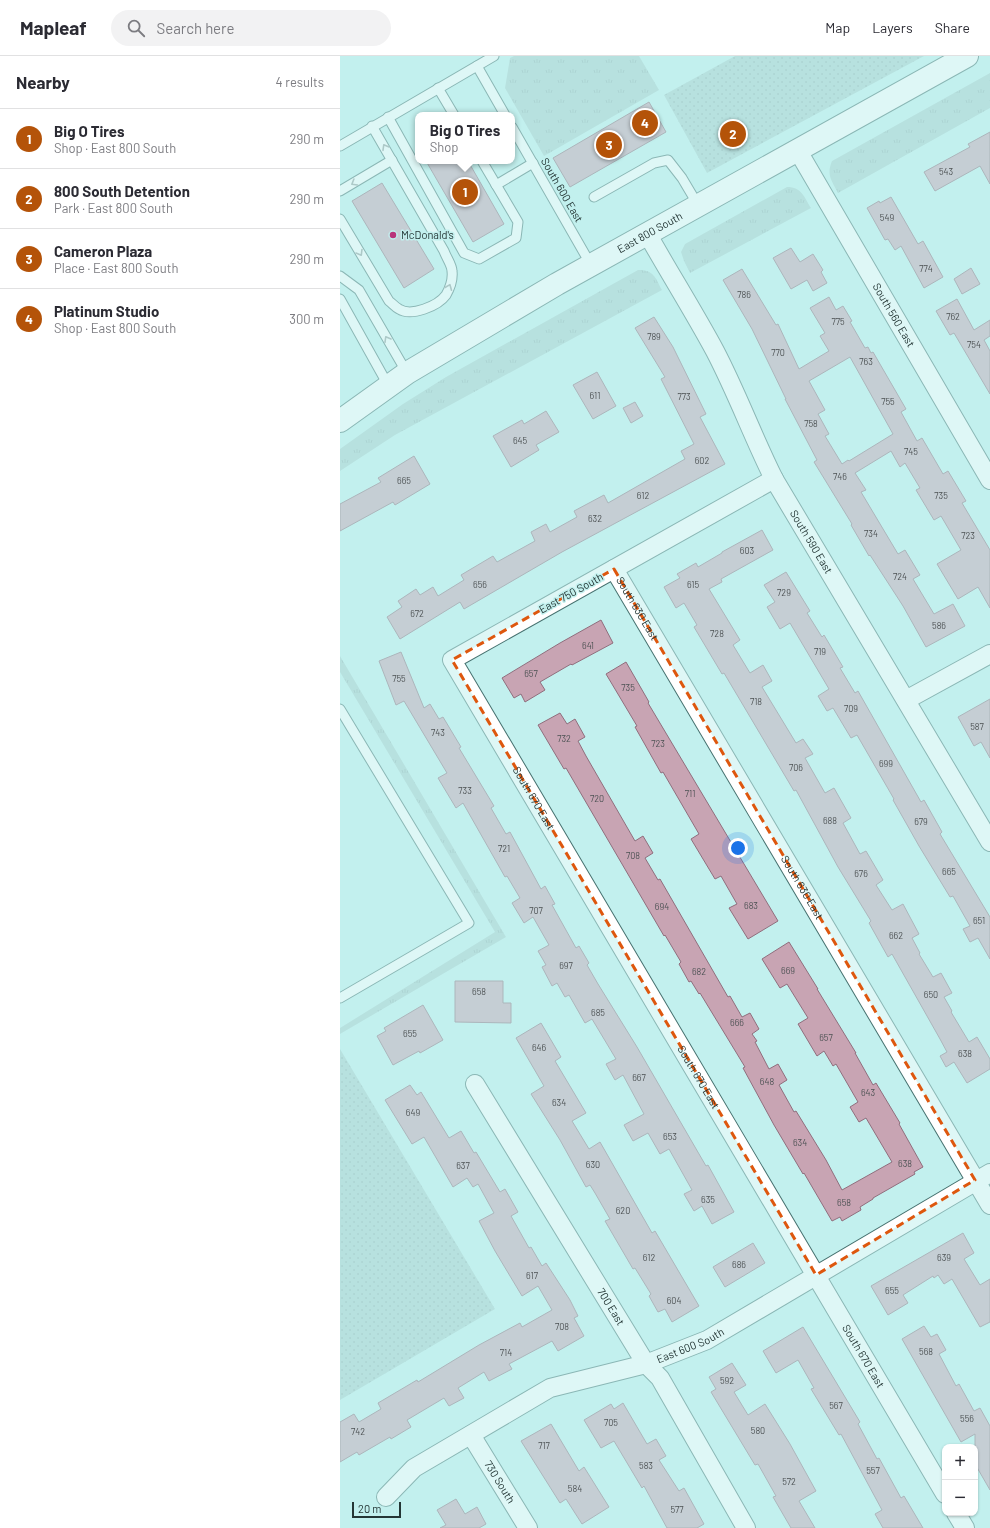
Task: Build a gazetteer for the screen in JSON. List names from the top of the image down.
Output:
{
  "streets": {
    "main road": ["East 800 South"],
    "street": [
      "South 560 East",
      "South 590 East",
      "East 750 South",
      "South 630 East",
      "South 670 East",
      "700 East",
      "East 600 South",
      "730 South"
    ],
    "lane": ["South 600 East"]
  },
  "crossings": [
    ["South 600 East", "East 800 South"],
    ["East 800 South", "South 560 East"],
    ["East 800 South", "South 590 East"],
    ["South 590 East", "East 750 South"],
    ["East 750 South", "South 630 East"],
    ["East 750 South", "South 670 East"],
    ["South 630 East", "East 600 South"],
    ["South 670 East", "East 600 South"],
    ["700 East", "East 600 South"],
    ["East 600 South", "730 South"]
  ],
  "places": ["McDonald's"],
  "house_numbers": [
    "543",
    "549",
    "774",
    "786",
    "762",
    "775",
    "789",
    "754",
    "770",
    "763",
    "611",
    "773",
    "755",
    "758",
    "645",
    "745",
    "602",
    "746",
    "665",
    "612",
    "735",
    "632",
    "734",
    "723",
    "603",
    "724",
    "656",
    "615",
    "729",
    "672",
    "586",
    "728",
    "641",
    "719",
    "657",
    "755",
    "735",
    "718",
    "709",
    "587",
    "743",
    "732",
    "723",
    "699",
    "706",
    "733",
    "711",
    "720",
    "688",
    "679",
    "721",
    "708",
    "665",
    "676",
    "683",
    "694",
    "707",
    "651",
    "662",
    "697",
    "669",
    "682",
    "658",
    "650",
    "685",
    "666",
    "655",
    "657",
    "646",
    "638",
    "667",
    "648",
    "643",
    "634",
    "649",
    "653",
    "634",
    "638",
    "630",
    "637",
    "635",
    "658",
    "620",
    "612",
    "639",
    "686",
    "617",
    "655",
    "604",
    "708",
    "568",
    "714",
    "592",
    "567",
    "556",
    "705",
    "580",
    "742",
    "717",
    "583",
    "557",
    "572",
    "584",
    "577"
  ],
  "scale_bar": "20 m",
  "page": {
    "header": "Mapleaf",
    "search": "Search here",
    "nav": ["Map", "Layers", "Share"],
    "heading": ["Nearby", "4 results"],
    "list": [
      {
        "mark": "1",
        "name": "Big O Tires",
        "note": "Shop · East 800 South",
        "value": "290 m"
      },
      {
        "mark": "2",
        "name": "800 South Detention",
        "note": "Park · East 800 South",
        "value": "290 m"
      },
      {
        "mark": "3",
        "name": "Cameron Plaza",
        "note": "Place · East 800 South",
        "value": "290 m"
      },
      {
        "mark": "4",
        "name": "Platinum Studio",
        "note": "Shop · East 800 South",
        "value": "300 m"
      }
    ],
    "pins": [
      "4",
      "2",
      "3",
      "1"
    ],
    "popup": ["Big O Tires", "Shop"],
    "map_buttons": ["+", "−"],
    "scale": "20 m"
  }
}
